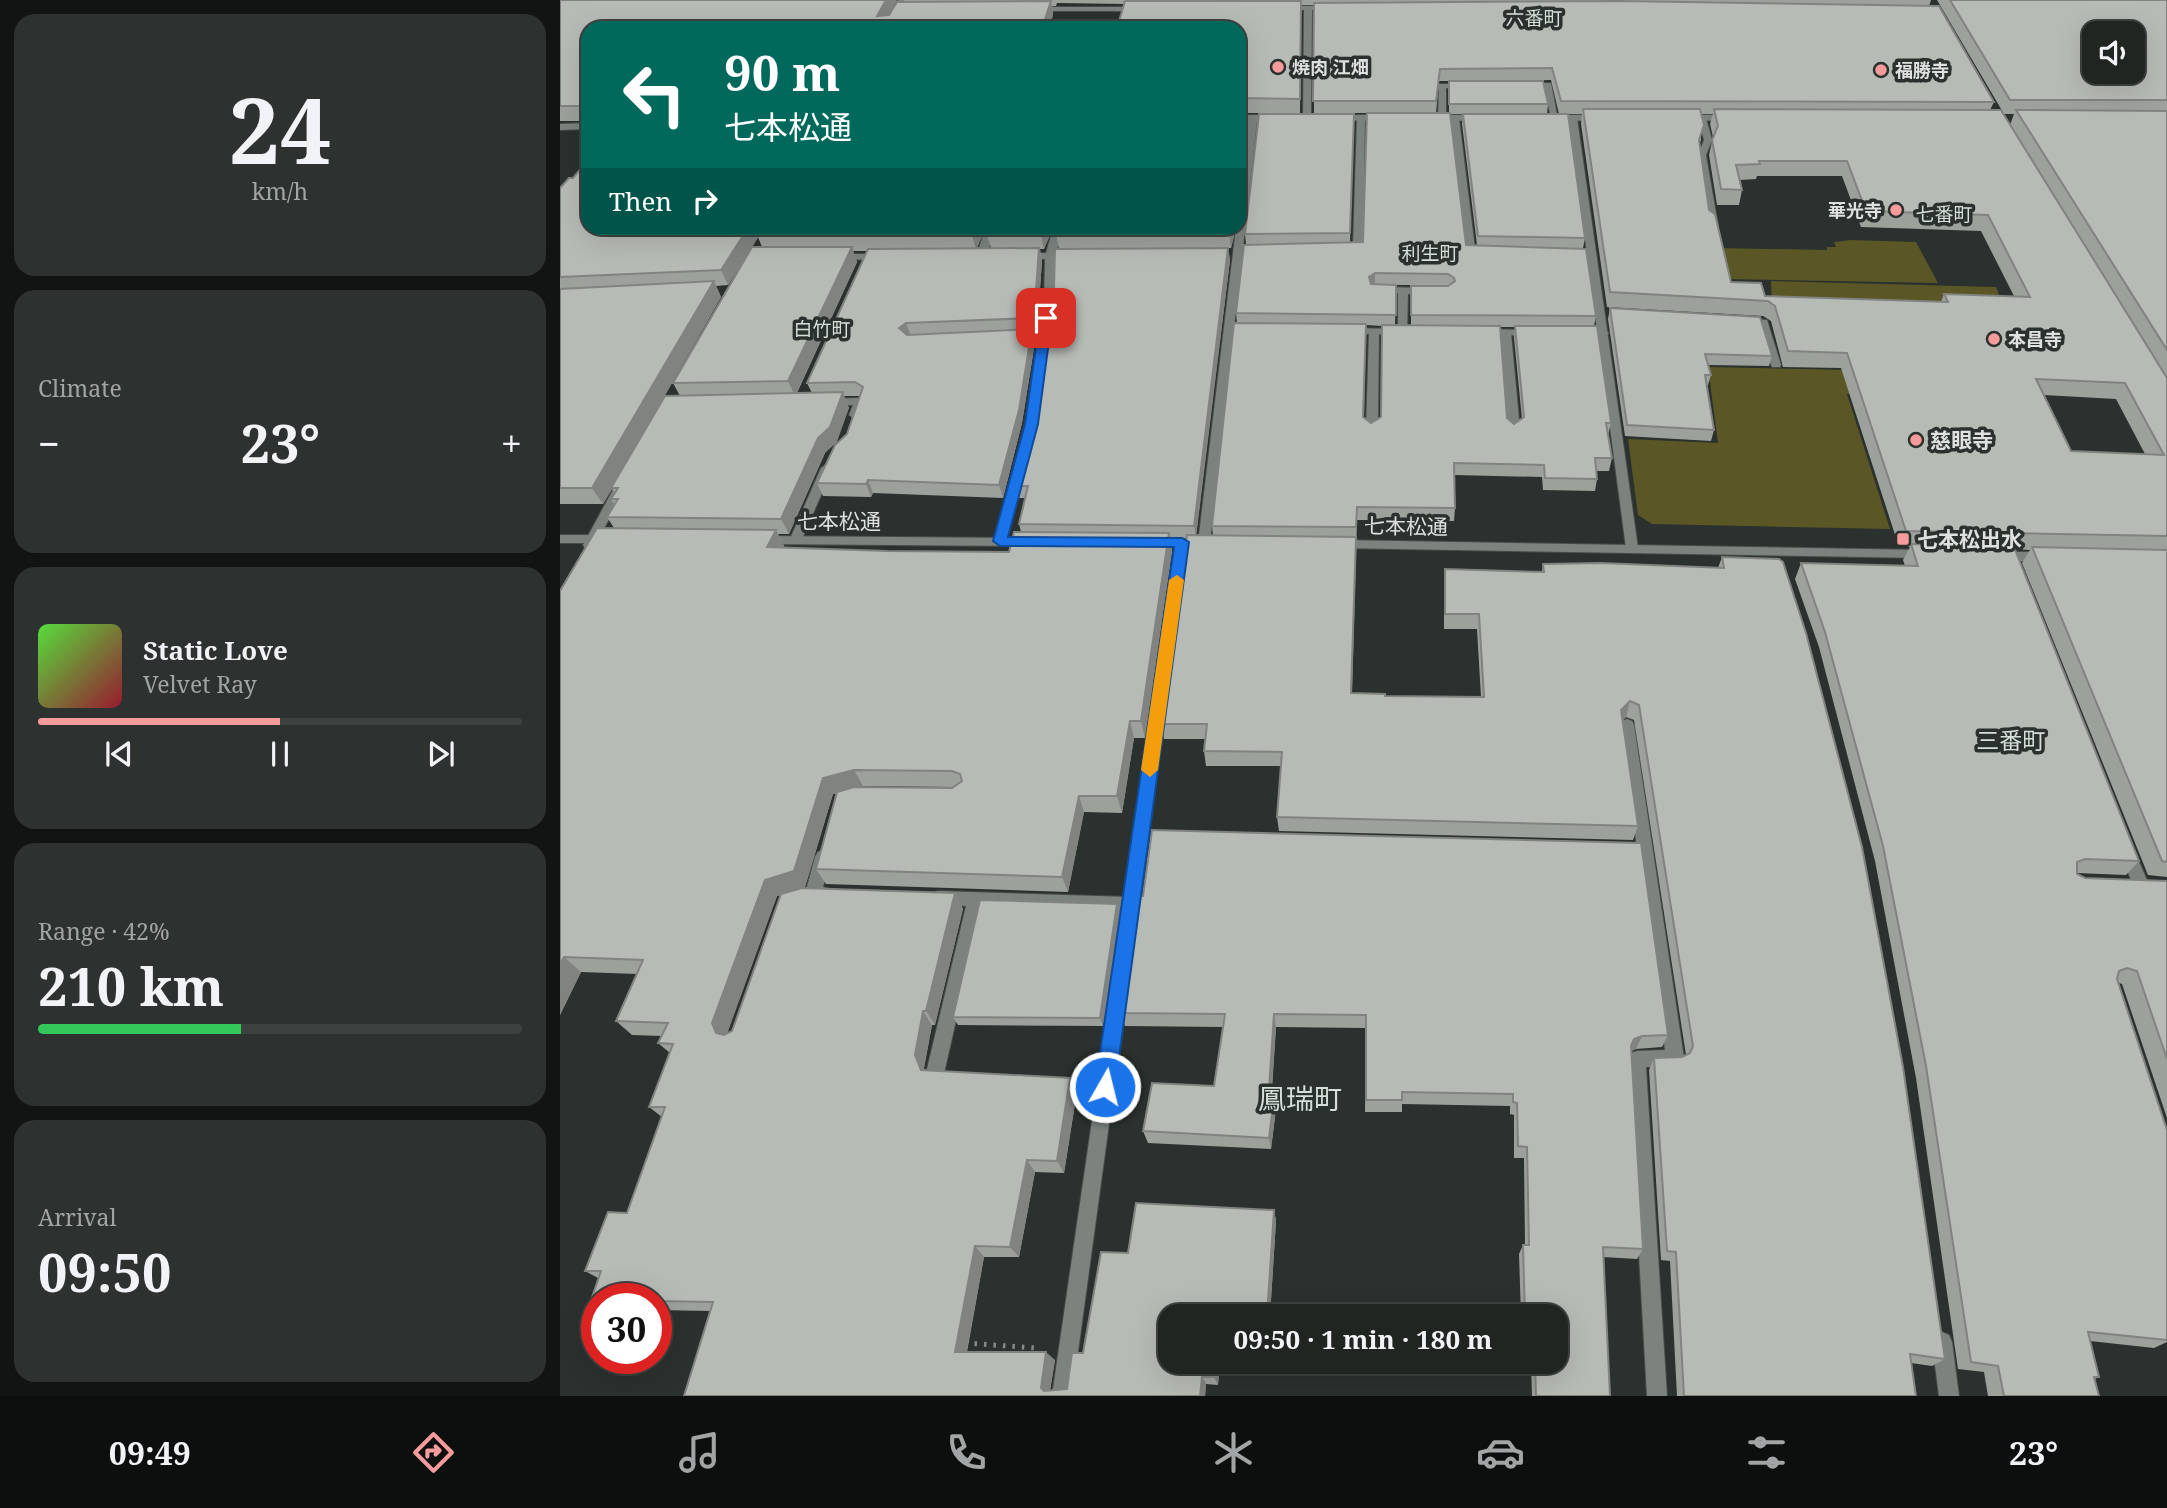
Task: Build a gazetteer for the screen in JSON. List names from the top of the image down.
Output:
{
  "streets": {
    "street": ["七本松通"]
  },
  "districts": [
    "六番町",
    "七番町",
    "利生町",
    "白竹町",
    "三番町",
    "鳳瑞町"
  ],
  "places": {
    "other": [
      "焼肉 江畑",
      "福勝寺",
      "華光寺",
      "本昌寺",
      "慈眼寺"
    ],
    "transit": ["七本松出水"]
  },
  "page": {
    "tile": [
      ["24", "km/h"],
      "Climate",
      ["Range · 42%", "210 km"],
      ["Arrival", "09:50"]
    ],
    "turn": ["90 m", "七本松通"],
    "then": "Then",
    "heat": ["−", "23°", "+"],
    "song": ["Static Love", "Velvet Ray"],
    "limit": "30",
    "trip": "09:50 · 1 min · 180 m",
    "tabs": ["09:49", "23°"]
  }
}
